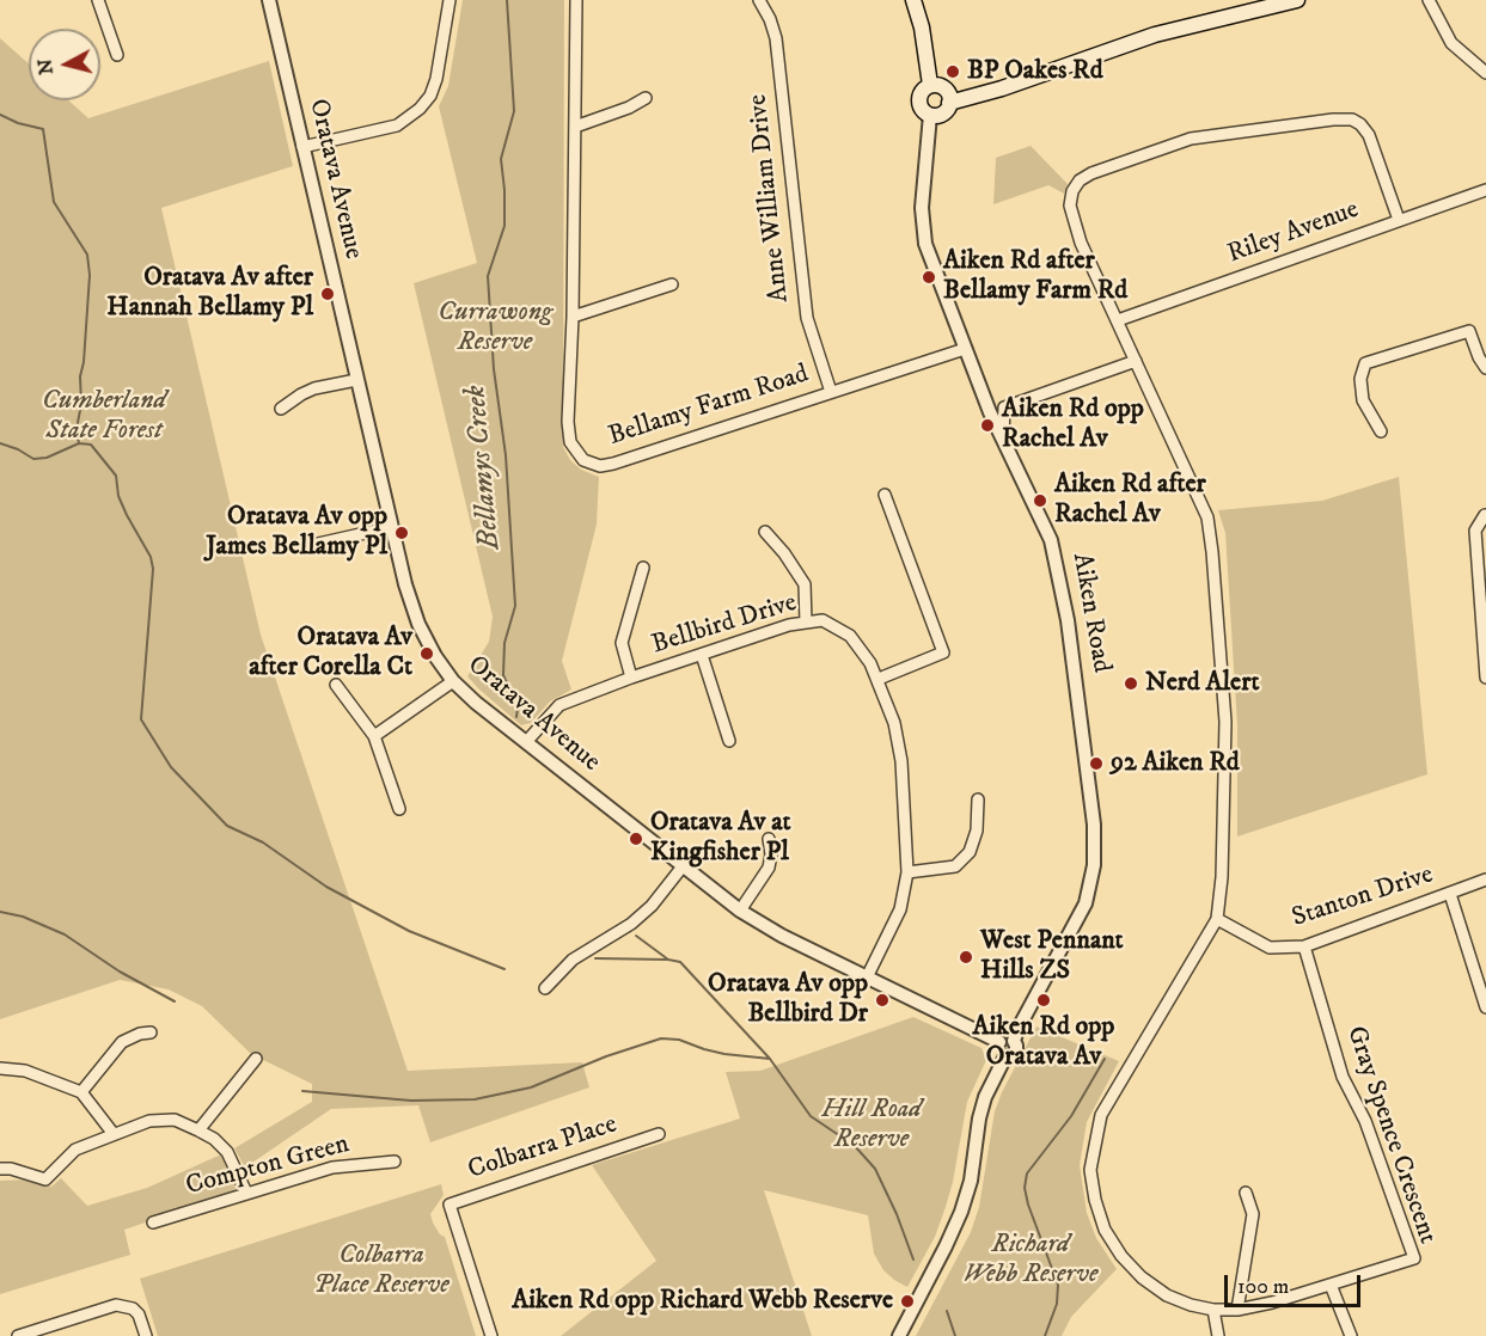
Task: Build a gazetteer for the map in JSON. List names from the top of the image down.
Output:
{
  "streets": {
    "street": [
      "Oratava Avenue",
      "Anne William Drive",
      "Riley Avenue",
      "Bellamy Farm Road",
      "Aiken Road",
      "Bellbird Drive",
      "Stanton Drive",
      "Gray Spence Crescent",
      "Colbarra Place",
      "Compton Green"
    ]
  },
  "crossings": [
    ["Oratava Avenue", "Aiken Road"],
    ["Oratava Avenue", "Bellbird Drive"],
    ["Anne William Drive", "Bellamy Farm Road"],
    ["Bellamy Farm Road", "Aiken Road"],
    ["Stanton Drive", "Gray Spence Crescent"]
  ],
  "water": ["Bellamys Creek"],
  "parks": [
    "Currawong Reserve",
    "Cumberland State Forest",
    "Hill Road Reserve",
    "Richard Webb Reserve",
    "Colbarra Place Reserve"
  ],
  "places": [
    "BP Oakes Rd",
    "Aiken Rd after Bellamy Farm Rd",
    "Oratava Av after Hannah Bellamy Pl",
    "Aiken Rd opp Rachel Av",
    "Aiken Rd after Rachel Av",
    "Oratava Av opp James Bellamy Pl",
    "Oratava Av after Corella Ct",
    "Nerd Alert",
    "92 Aiken Rd",
    "Oratava Av at Kingfisher Pl",
    "West Pennant Hills ZS",
    "Oratava Av opp Bellbird Dr",
    "Aiken Rd opp Oratava Av",
    "Aiken Rd opp Richard Webb Reserve"
  ],
  "scale_bar": "100 m",
  "north": "left"
}
